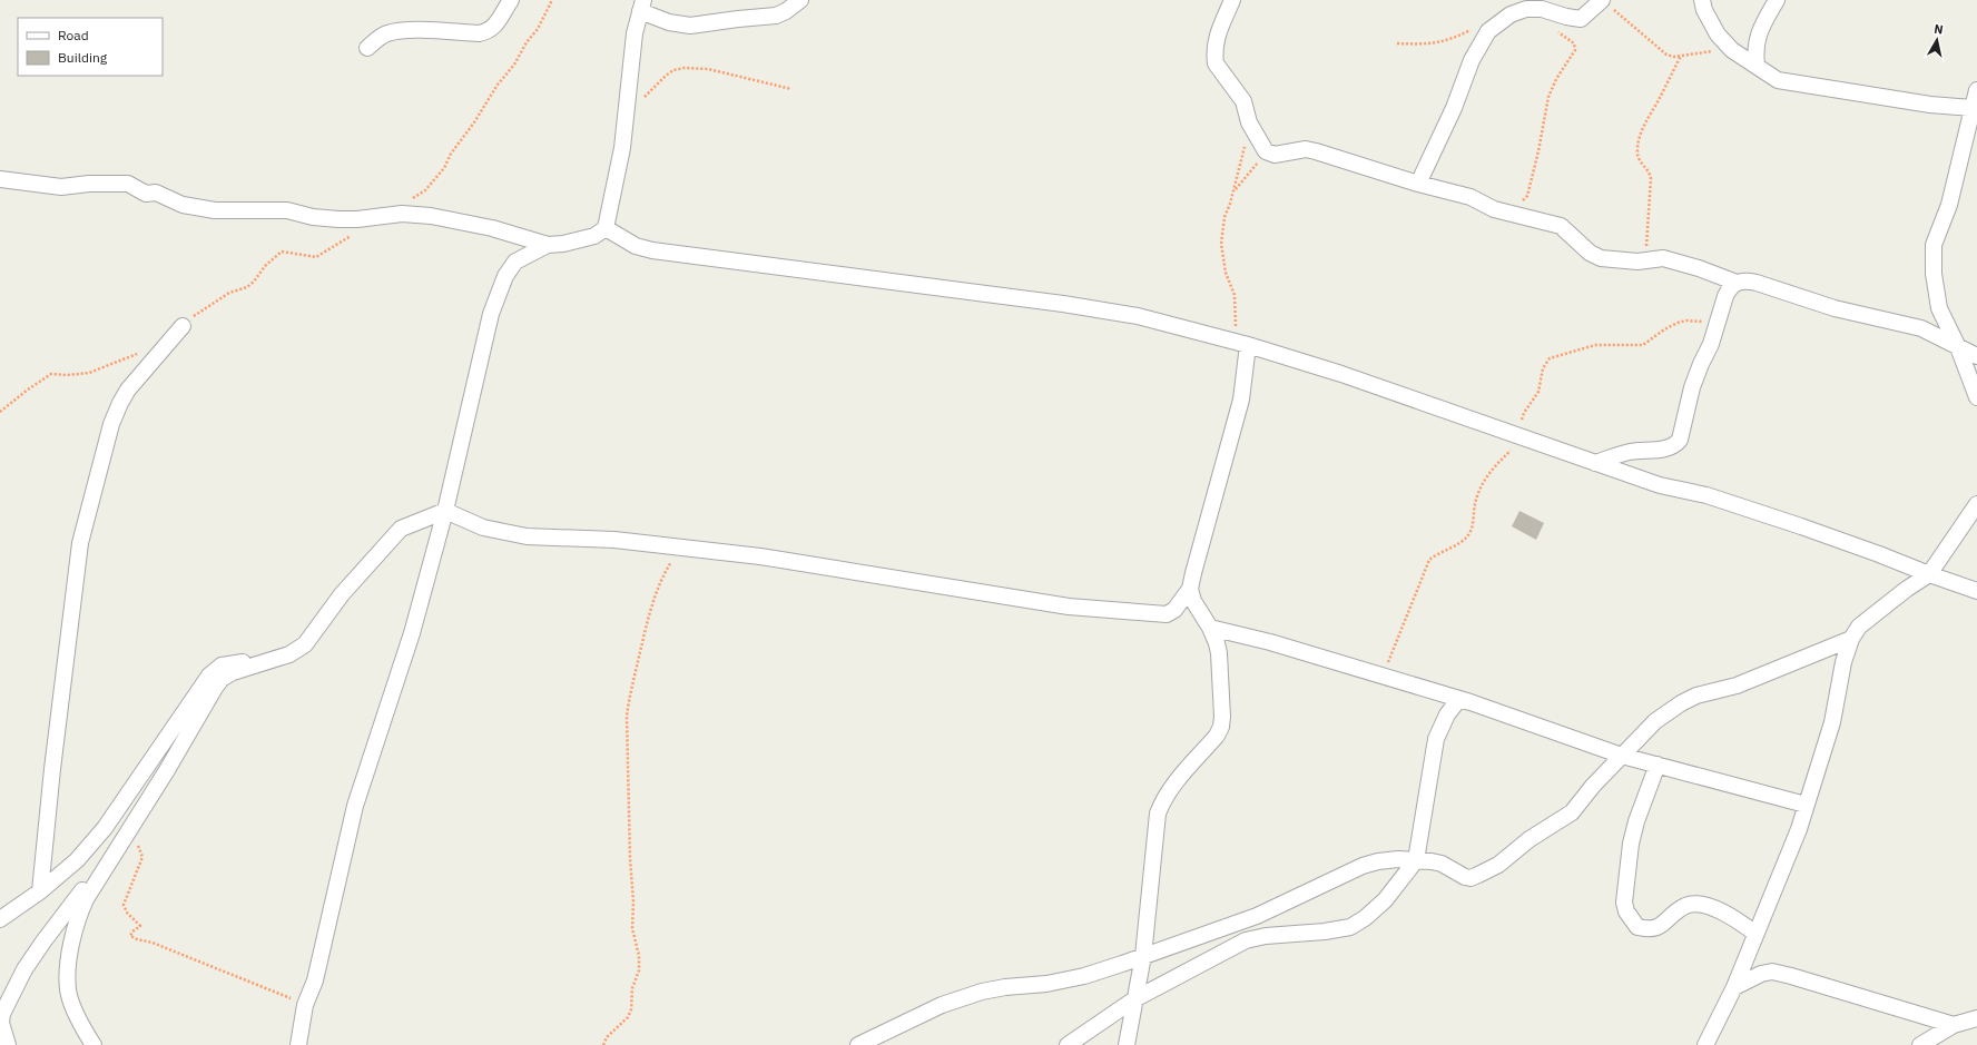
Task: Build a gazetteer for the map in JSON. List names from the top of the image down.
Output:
{
  "legend": ["Road", "Building"],
  "north": "top"
}
